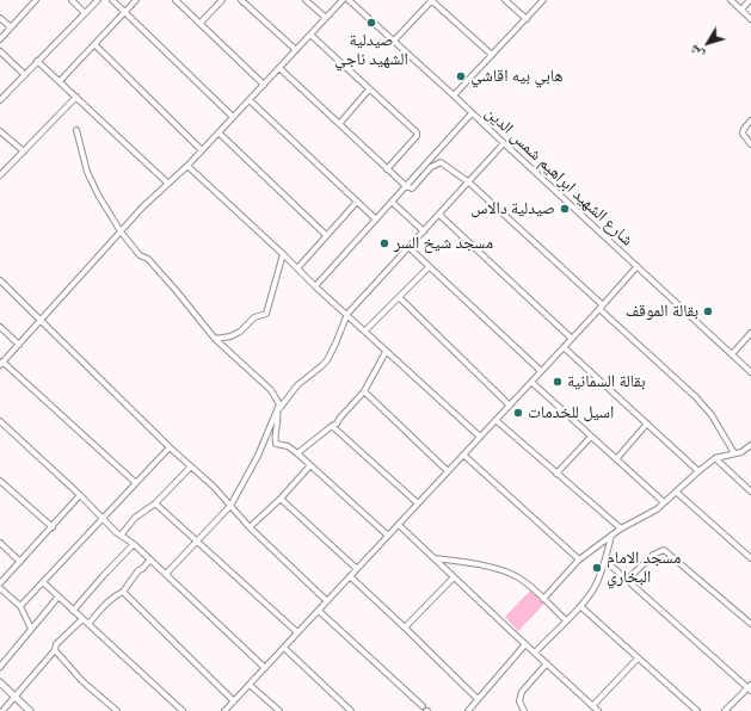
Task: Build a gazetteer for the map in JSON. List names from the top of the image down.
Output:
{
  "streets": {
    "street": ["شارع الشهيد ابراهيم شمس الدين"]
  },
  "places": [
    "صيدلية الشهيد ناجي",
    "هابي بيه اقاشي",
    "صيدلية دالاس",
    "مسجد شيخ السر",
    "بقالة الموقف",
    "بقالة السمانية",
    "اسيل للخدمات",
    "مسجد الامام البخاري"
  ],
  "north": "bottom left"
}
